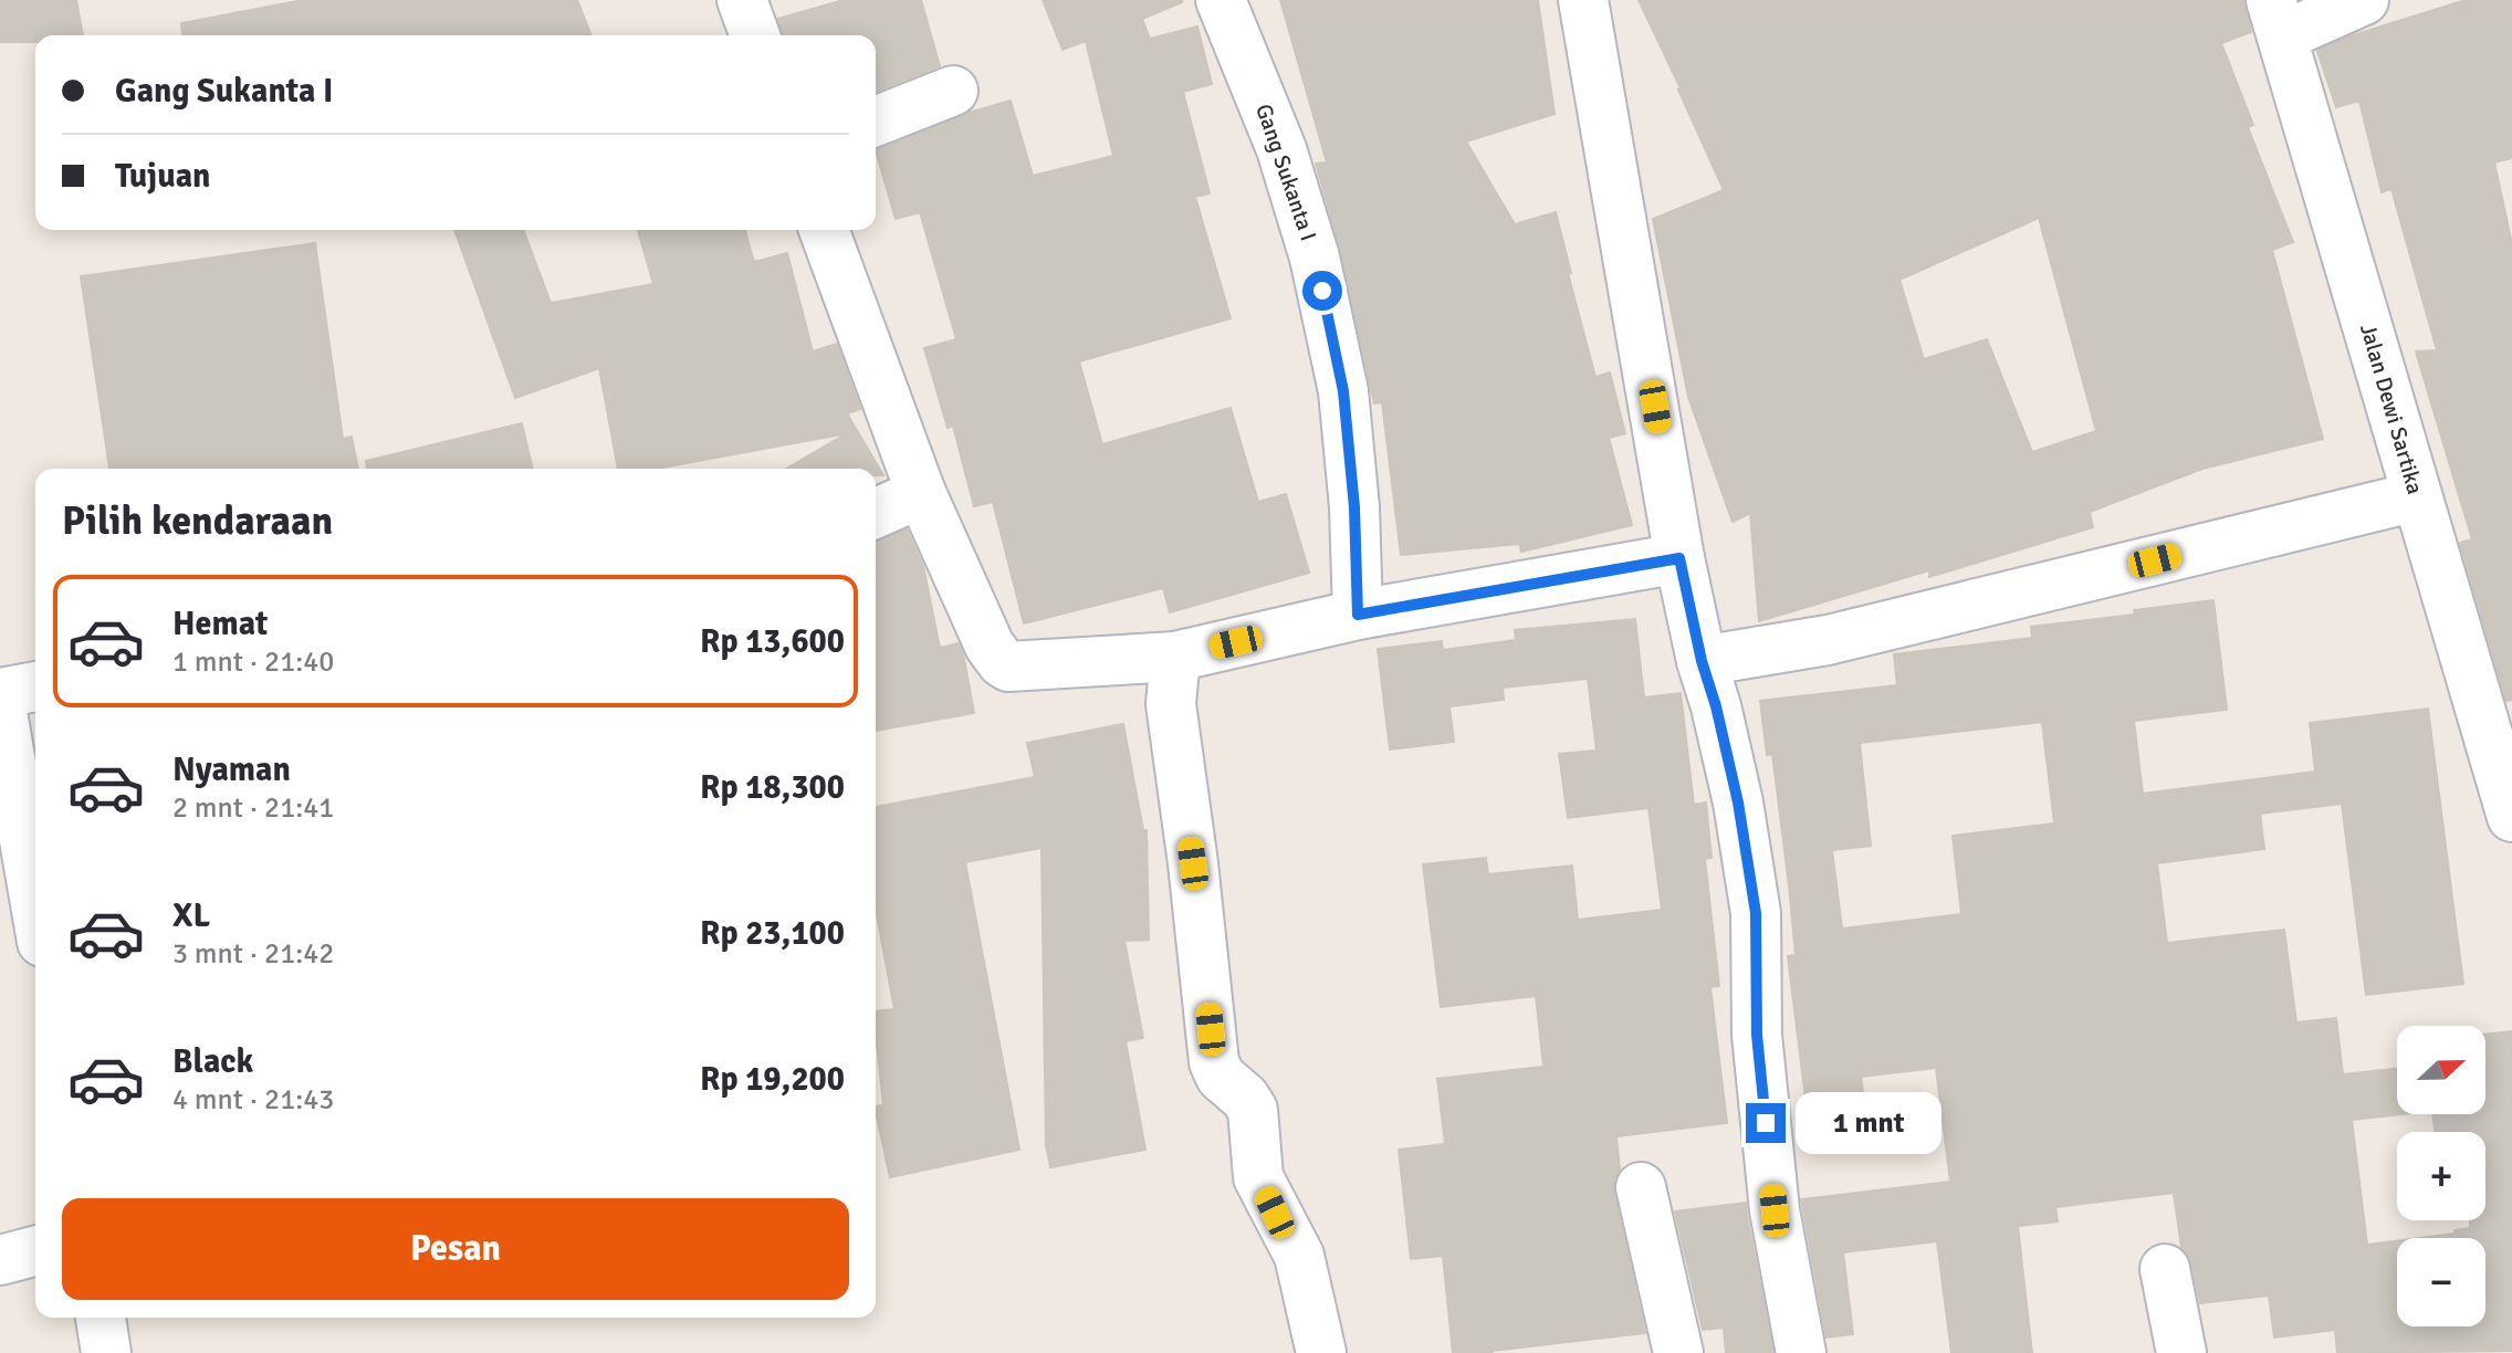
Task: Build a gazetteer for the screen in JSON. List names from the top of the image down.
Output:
{
  "streets": {
    "street": ["Gang Sukanta I", "Jalan Dewi Sartika"]
  },
  "north": "right",
  "page": {
    "banner": ["Gang Sukanta I", "Tujuan"],
    "heading": "Pilih kendaraan",
    "list": [
      {
        "name": "Hemat",
        "note": "1 mnt · 21:40",
        "value": "Rp 13,600"
      },
      {
        "name": "Nyaman",
        "note": "2 mnt · 21:41",
        "value": "Rp 18,300"
      },
      {
        "name": "XL",
        "note": "3 mnt · 21:42",
        "value": "Rp 23,100"
      },
      {
        "name": "Black",
        "note": "4 mnt · 21:43",
        "value": "Rp 19,200"
      }
    ],
    "map_buttons": ["+", "−"],
    "bubble": "1 mnt",
    "buttons": "Pesan"
  }
}
